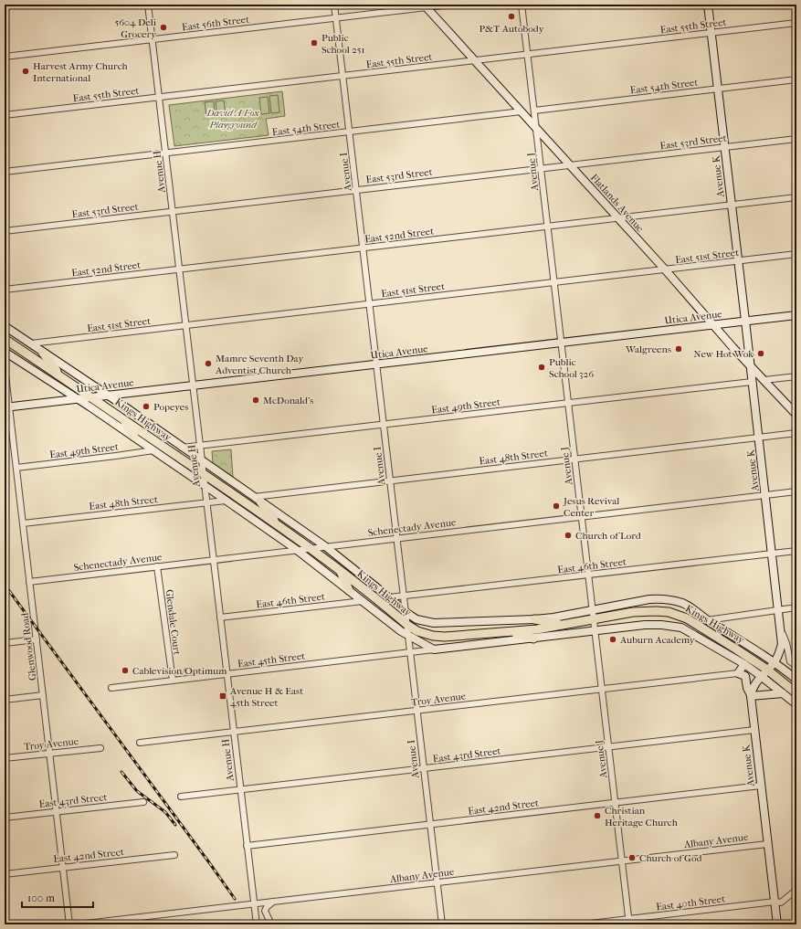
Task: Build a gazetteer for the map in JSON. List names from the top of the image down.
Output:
{
  "streets": {
    "main road": ["Kings Highway"],
    "street": [
      "East 56th Street",
      "East 55th Street",
      "East 54th Street",
      "East 53rd Street",
      "Avenue H",
      "Avenue I",
      "Avenue J",
      "Avenue K",
      "Flatlands Avenue",
      "East 52nd Street",
      "East 51st Street",
      "Utica Avenue",
      "East 49th Street",
      "East 48th Street",
      "Schenectady Avenue",
      "East 46th Street",
      "Glendale Court",
      "Glenwood Road",
      "East 45th Street",
      "Troy Avenue",
      "East 43rd Street",
      "East 42nd Street",
      "Albany Avenue",
      "East 40th Street"
    ]
  },
  "crossings": [
    ["East 56th Street", "Avenue H"],
    ["East 56th Street", "Avenue I"],
    ["East 56th Street", "Flatlands Avenue"],
    ["East 55th Street", "Avenue H"],
    ["East 55th Street", "Avenue I"],
    ["East 55th Street", "Avenue J"],
    ["East 55th Street", "Avenue K"],
    ["East 55th Street", "Flatlands Avenue"],
    ["East 54th Street", "Avenue H"],
    ["East 54th Street", "Avenue I"],
    ["East 54th Street", "Avenue J"],
    ["East 54th Street", "Avenue K"],
    ["East 54th Street", "Flatlands Avenue"],
    ["East 53rd Street", "Avenue H"],
    ["East 53rd Street", "Avenue I"],
    ["East 53rd Street", "Avenue J"],
    ["East 53rd Street", "Avenue K"],
    ["East 53rd Street", "Flatlands Avenue"],
    ["Avenue H", "East 52nd Street"],
    ["Avenue H", "East 51st Street"],
    ["Avenue H", "Utica Avenue"],
    ["Avenue H", "East 49th Street"],
    ["Avenue H", "Kings Highway"],
    ["Avenue H", "East 48th Street"],
    ["Avenue H", "Schenectady Avenue"],
    ["Avenue H", "East 46th Street"],
    ["Avenue H", "East 45th Street"],
    ["Avenue H", "Troy Avenue"],
    ["Avenue H", "East 43rd Street"],
    ["Avenue H", "East 42nd Street"],
    ["Avenue H", "Albany Avenue"],
    ["Avenue I", "East 52nd Street"],
    ["Avenue I", "East 51st Street"],
    ["Avenue I", "Utica Avenue"],
    ["Avenue I", "East 49th Street"],
    ["Avenue I", "Kings Highway"],
    ["Avenue I", "East 48th Street"],
    ["Avenue I", "Schenectady Avenue"],
    ["Avenue I", "East 46th Street"],
    ["Avenue I", "East 45th Street"],
    ["Avenue I", "Troy Avenue"],
    ["Avenue I", "East 43rd Street"],
    ["Avenue I", "East 42nd Street"],
    ["Avenue I", "Albany Avenue"],
    ["Avenue J", "Flatlands Avenue"],
    ["Avenue J", "East 52nd Street"],
    ["Avenue J", "East 51st Street"],
    ["Avenue J", "Utica Avenue"],
    ["Avenue J", "East 49th Street"],
    ["Avenue J", "Kings Highway"],
    ["Avenue J", "East 48th Street"],
    ["Avenue J", "Schenectady Avenue"],
    ["Avenue J", "East 46th Street"],
    ["Avenue J", "Troy Avenue"],
    ["Avenue J", "East 43rd Street"],
    ["Avenue J", "East 42nd Street"],
    ["Avenue J", "Albany Avenue"],
    ["Avenue J", "East 40th Street"],
    ["Avenue K", "Flatlands Avenue"],
    ["Avenue K", "East 52nd Street"],
    ["Avenue K", "East 51st Street"],
    ["Avenue K", "Utica Avenue"],
    ["Avenue K", "East 49th Street"],
    ["Avenue K", "Kings Highway"],
    ["Avenue K", "East 48th Street"],
    ["Avenue K", "Schenectady Avenue"],
    ["Avenue K", "East 46th Street"],
    ["Avenue K", "East 43rd Street"],
    ["Avenue K", "East 42nd Street"],
    ["Avenue K", "Albany Avenue"],
    ["Avenue K", "East 40th Street"],
    ["Flatlands Avenue", "East 52nd Street"],
    ["Flatlands Avenue", "East 51st Street"],
    ["Flatlands Avenue", "Utica Avenue"],
    ["East 51st Street", "Kings Highway"],
    ["Utica Avenue", "Kings Highway"],
    ["Utica Avenue", "Glenwood Road"],
    ["East 49th Street", "Kings Highway"],
    ["East 49th Street", "Glenwood Road"],
    ["Kings Highway", "East 48th Street"],
    ["Kings Highway", "Schenectady Avenue"],
    ["Kings Highway", "East 46th Street"],
    ["Kings Highway", "East 45th Street"],
    ["East 48th Street", "Glenwood Road"],
    ["Schenectady Avenue", "Glendale Court"],
    ["Schenectady Avenue", "Glenwood Road"],
    ["Glendale Court", "East 45th Street"],
    ["Glenwood Road", "Troy Avenue"],
    ["Glenwood Road", "East 43rd Street"],
    ["Glenwood Road", "East 42nd Street"]
  ],
  "parks": ["David A Fox Playground"],
  "places": {
    "other": [
      "P&T Autobody",
      "5604 Deli Grocery",
      "Public School 251",
      "Harvest Army Church International",
      "Walgreens",
      "New Hot Wok",
      "Mamre Seventh Day Adventist Church",
      "Public School 326",
      "McDonald's",
      "Popeyes",
      "Jesus Revival Center",
      "Church of Lord",
      "Auburn Academy",
      "Cablevision/Optimum",
      "Christian Heritage Church",
      "Church of God"
    ],
    "transit": ["Avenue H & East 45th Street"]
  },
  "scale_bar": "100 m"
}
